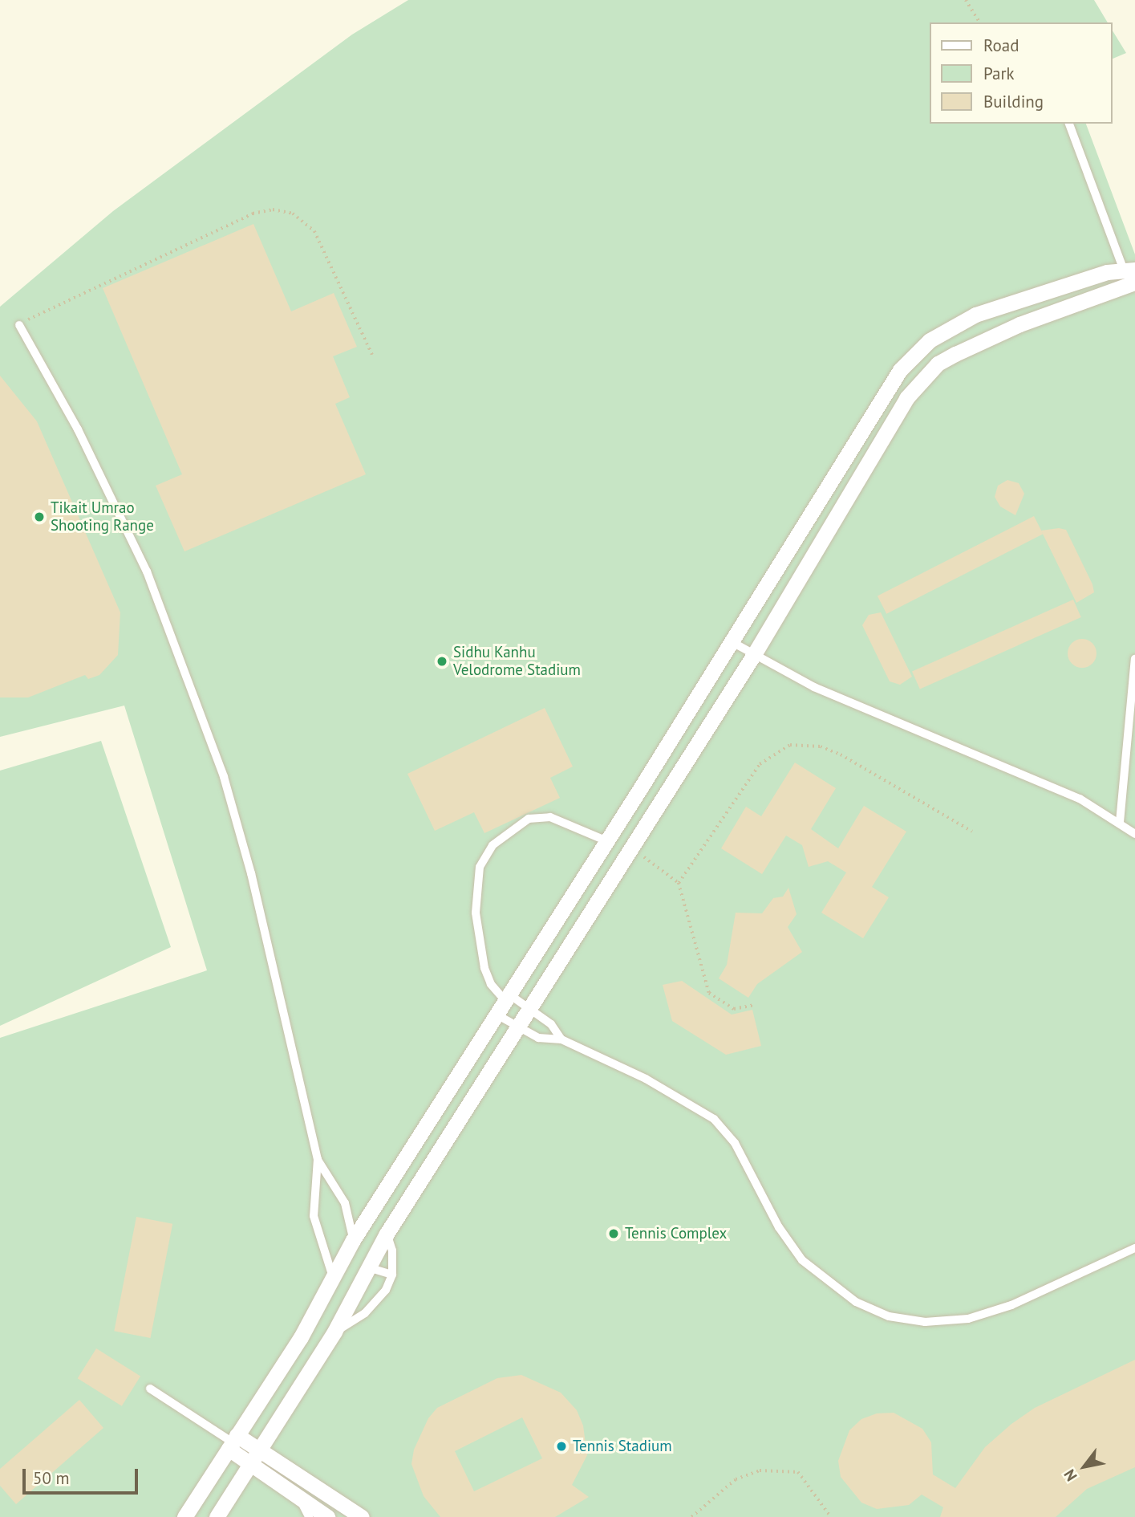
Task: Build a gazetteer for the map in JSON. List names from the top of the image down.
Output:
{
  "places": [
    "Tikait Umrao Shooting Range",
    "Sidhu Kanhu Velodrome Stadium",
    "Tennis Complex",
    "Tennis Stadium"
  ],
  "legend": ["Road", "Park", "Building"],
  "scale_bar": "50 m",
  "north": "bottom left"
}
